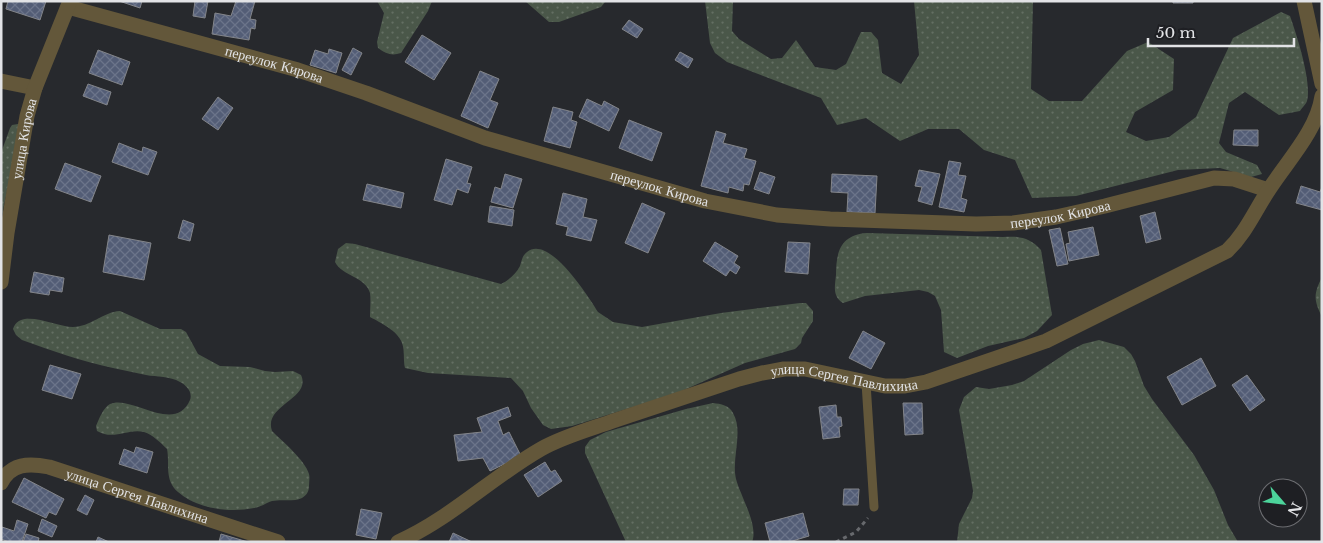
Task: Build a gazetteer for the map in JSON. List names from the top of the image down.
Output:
{
  "streets": {
    "street": ["переулок Кирова", "улица Кирова", "улица Сергея Павлихина"]
  },
  "crossings": [
    ["переулок Кирова", "улица Кирова"],
    ["переулок Кирова", "улица Сергея Павлихина"]
  ],
  "scale_bar": "50 m",
  "north": "bottom right"
}
